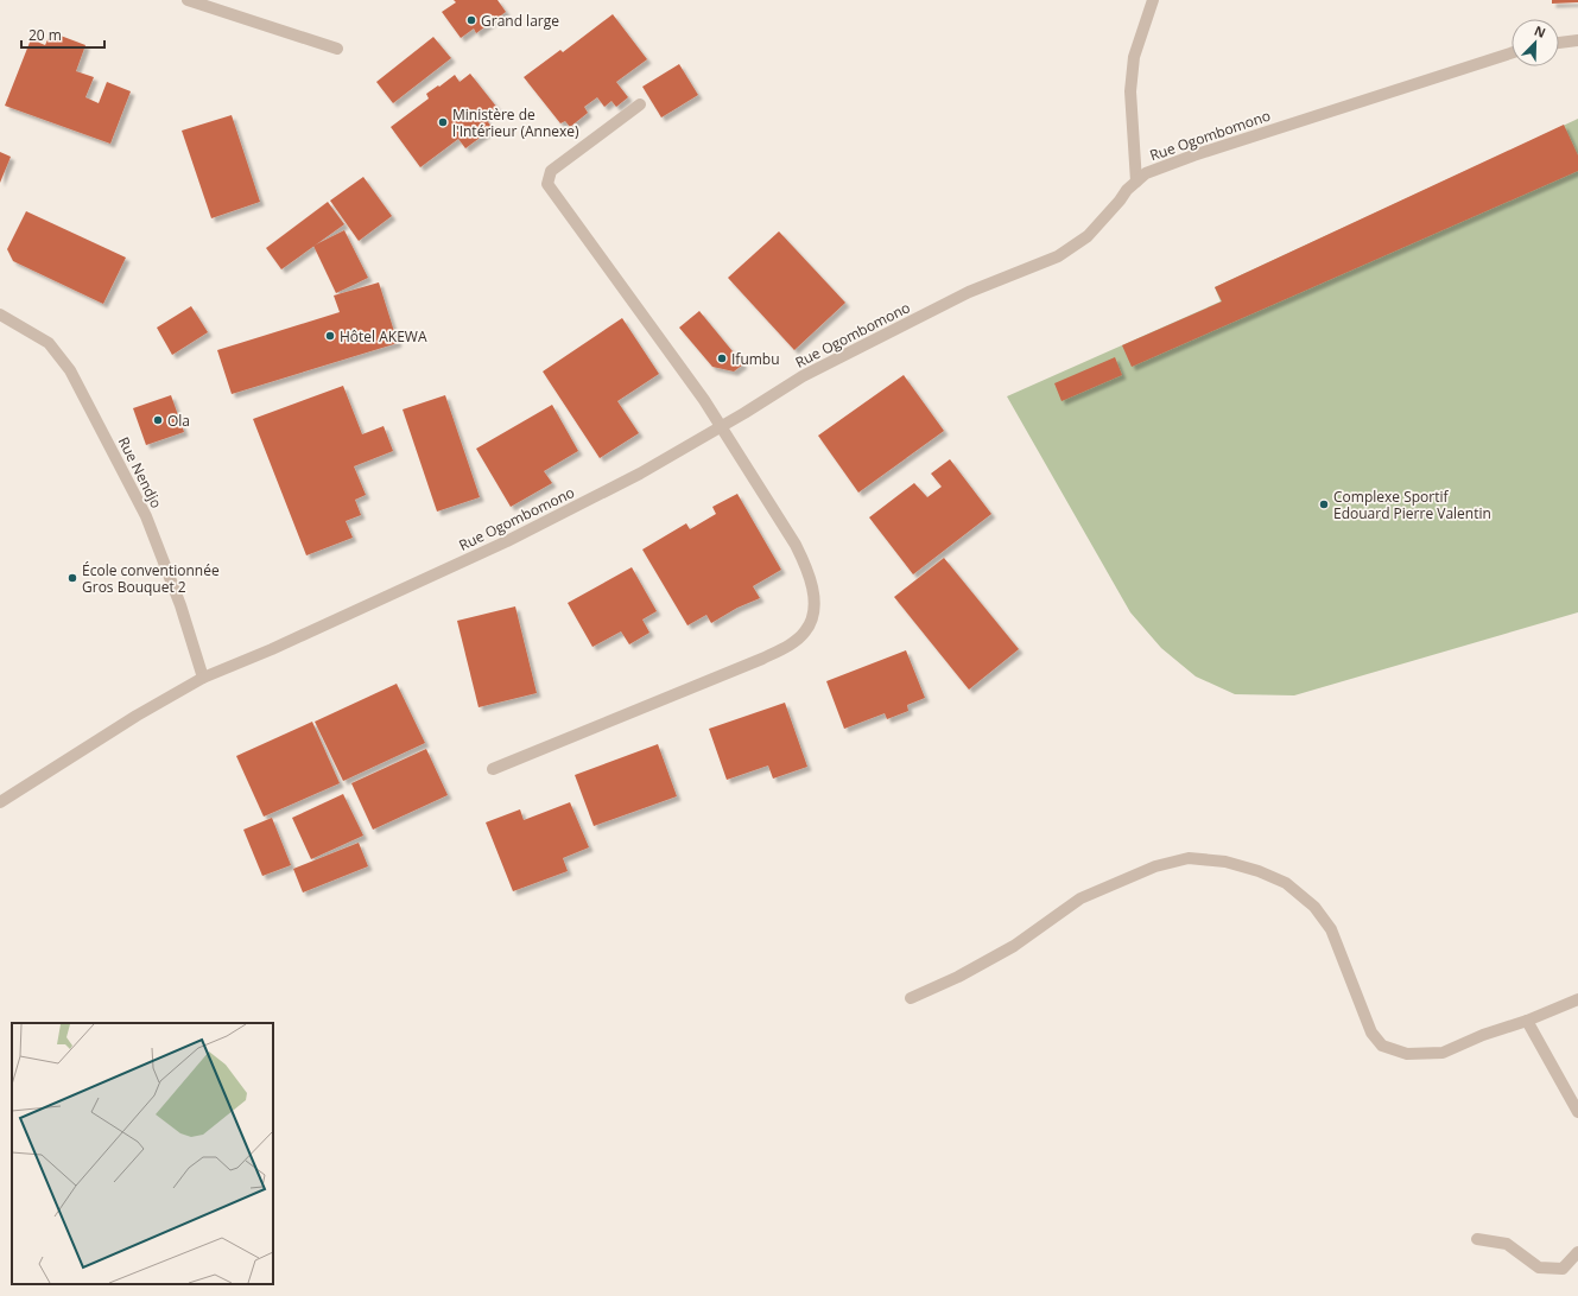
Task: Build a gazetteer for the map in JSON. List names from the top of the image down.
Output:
{
  "streets": {
    "street": ["Rue Ogombomono", "Rue Nendjo"]
  },
  "crossings": [
    ["Rue Ogombomono", "Rue Nendjo"]
  ],
  "places": [
    "Grand large",
    "Ministère de l'Intérieur (Annexe)",
    "Hôtel AKEWA",
    "Ifumbu",
    "Ola",
    "Complexe Sportif Edouard Pierre Valentin",
    "École conventionnée Gros Bouquet 2"
  ],
  "scale_bar": "20 m",
  "north": "top right"
}
